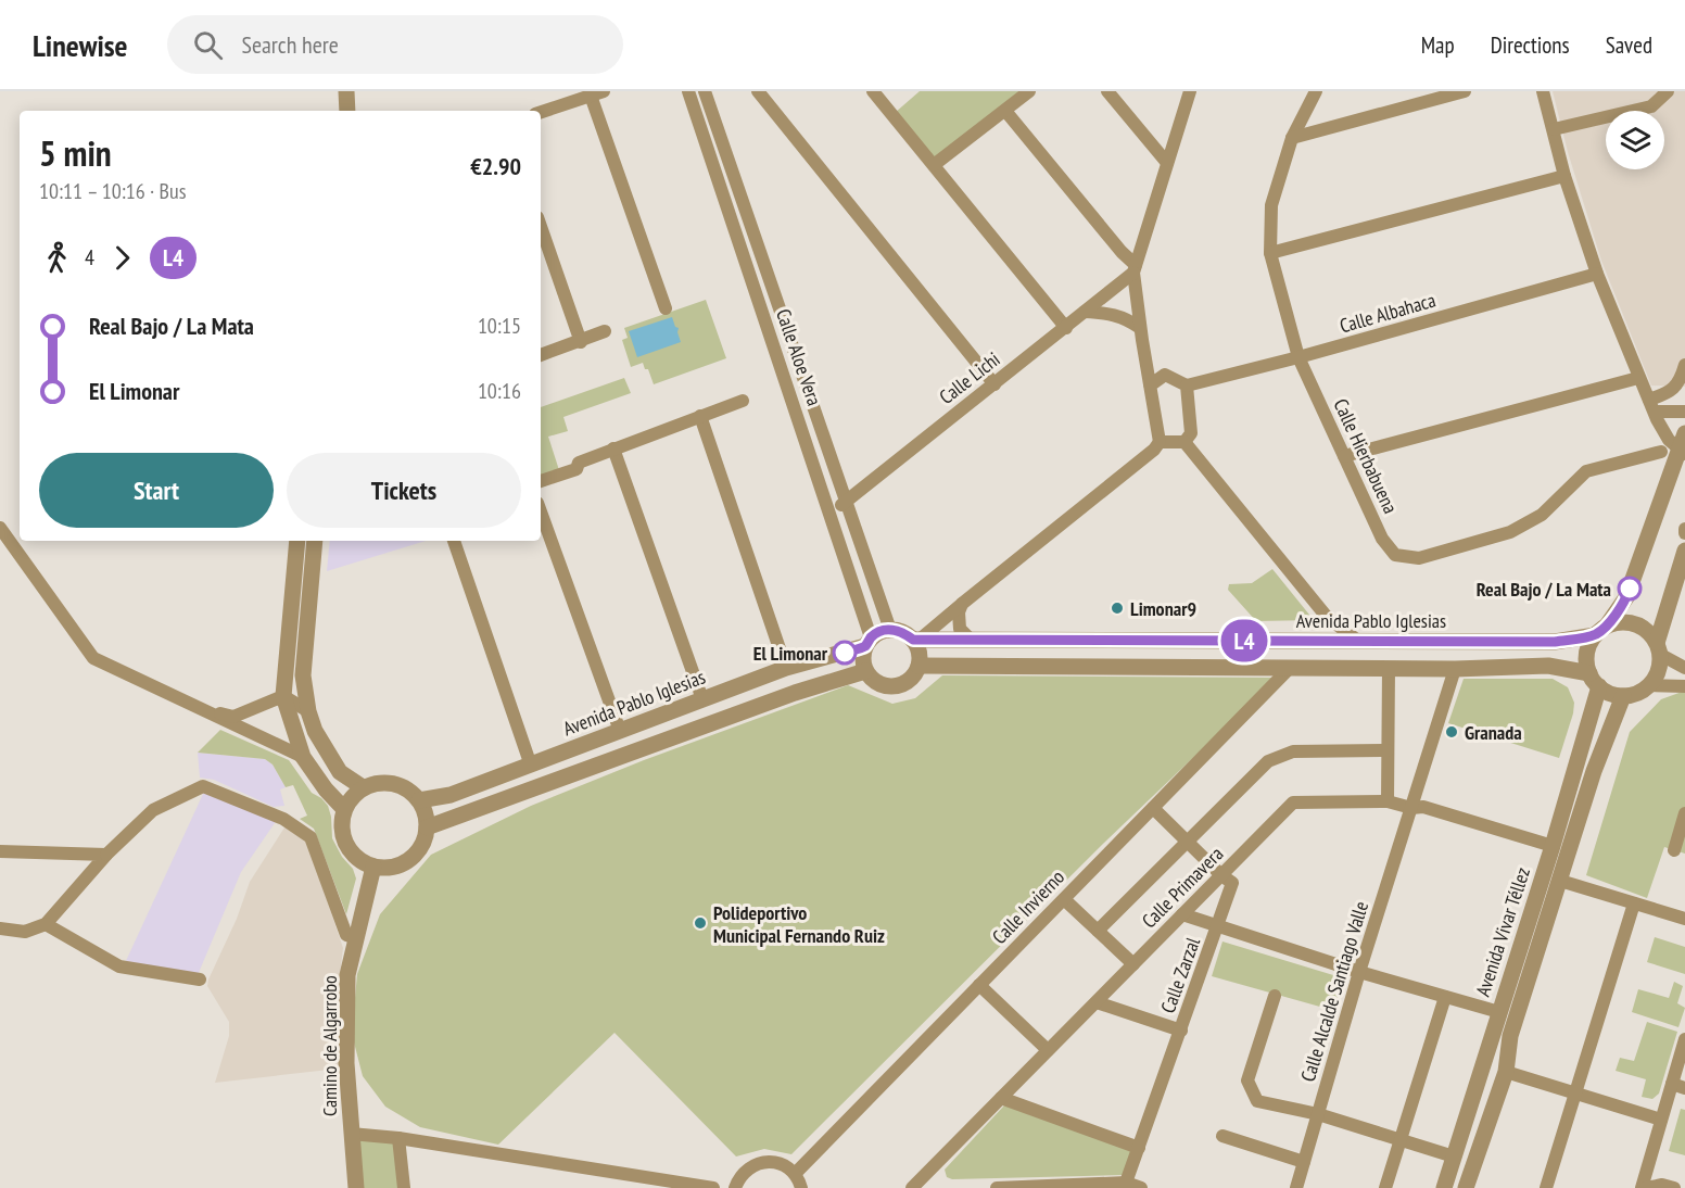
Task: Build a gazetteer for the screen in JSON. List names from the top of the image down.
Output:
{
  "streets": {
    "street": [
      "Calle Albahaca",
      "Calle Aloe Vera",
      "Calle Lichi",
      "Calle Hierbabuena",
      "Avenida Pablo Iglesias",
      "Calle Primavera",
      "Calle Invierno",
      "Avenida Vivar Téllez",
      "Calle Zarzal",
      "Calle Alcalde Santiago Valle",
      "Camino de Algarrobo"
    ]
  },
  "crossings": [
    ["Calle Albahaca", "Calle Hierbabuena"],
    ["Calle Aloe Vera", "Calle Lichi"],
    ["Calle Aloe Vera", "Avenida Pablo Iglesias"],
    ["Avenida Pablo Iglesias", "Avenida Vivar Téllez"],
    ["Avenida Pablo Iglesias", "Camino de Algarrobo"],
    ["Calle Primavera", "Avenida Vivar Téllez"],
    ["Calle Primavera", "Calle Zarzal"],
    ["Calle Primavera", "Calle Alcalde Santiago Valle"]
  ],
  "places": [
    "Real Bajo / La Mata",
    "Limonar9",
    "El Limonar",
    "Granada",
    "Polideportivo Municipal Fernando Ruiz"
  ],
  "lines": ["bus line L4"],
  "page": {
    "header": "Linewise",
    "search": "Search here",
    "nav": ["Map", "Directions", "Saved"],
    "on_map": "L4",
    "heading": ["5 min", "10:11 – 10:16 · Bus", "€2.90"],
    "legs": ["4", "L4"],
    "list": [
      {
        "name": "Real Bajo / La Mata",
        "value": "10:15"
      },
      {
        "name": "El Limonar",
        "value": "10:16"
      }
    ],
    "buttons": ["Start", "Tickets"]
  }
}
